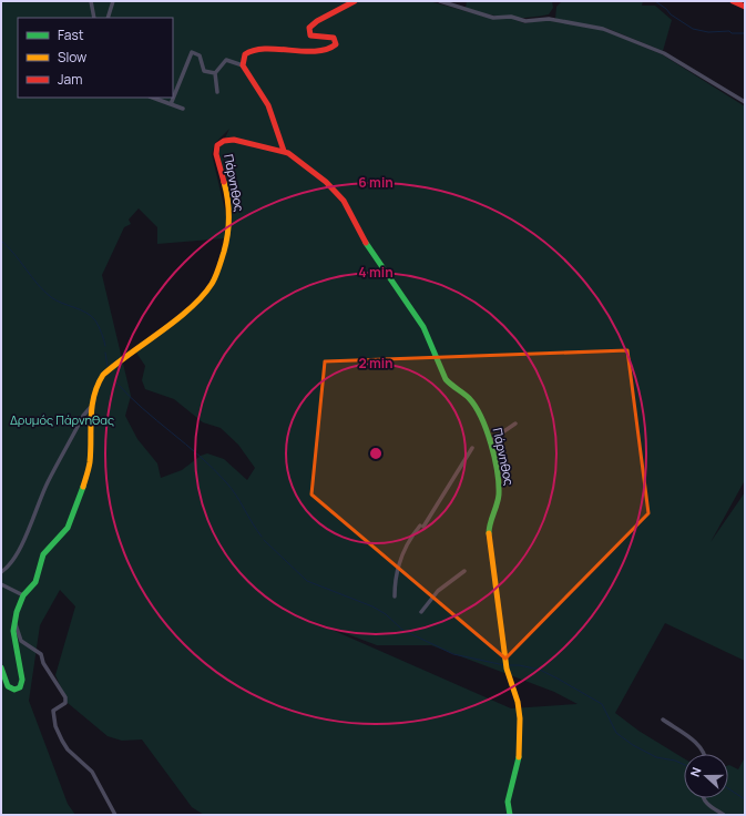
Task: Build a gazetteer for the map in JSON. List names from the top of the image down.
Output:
{
  "streets": {
    "main road": ["Πάρνηθος"]
  },
  "parks": ["Δρυμός Πάρνηθας"],
  "legend": ["Fast", "Slow", "Jam"],
  "north": "left",
  "rings": ["6 min", "4 min", "2 min"]
}
